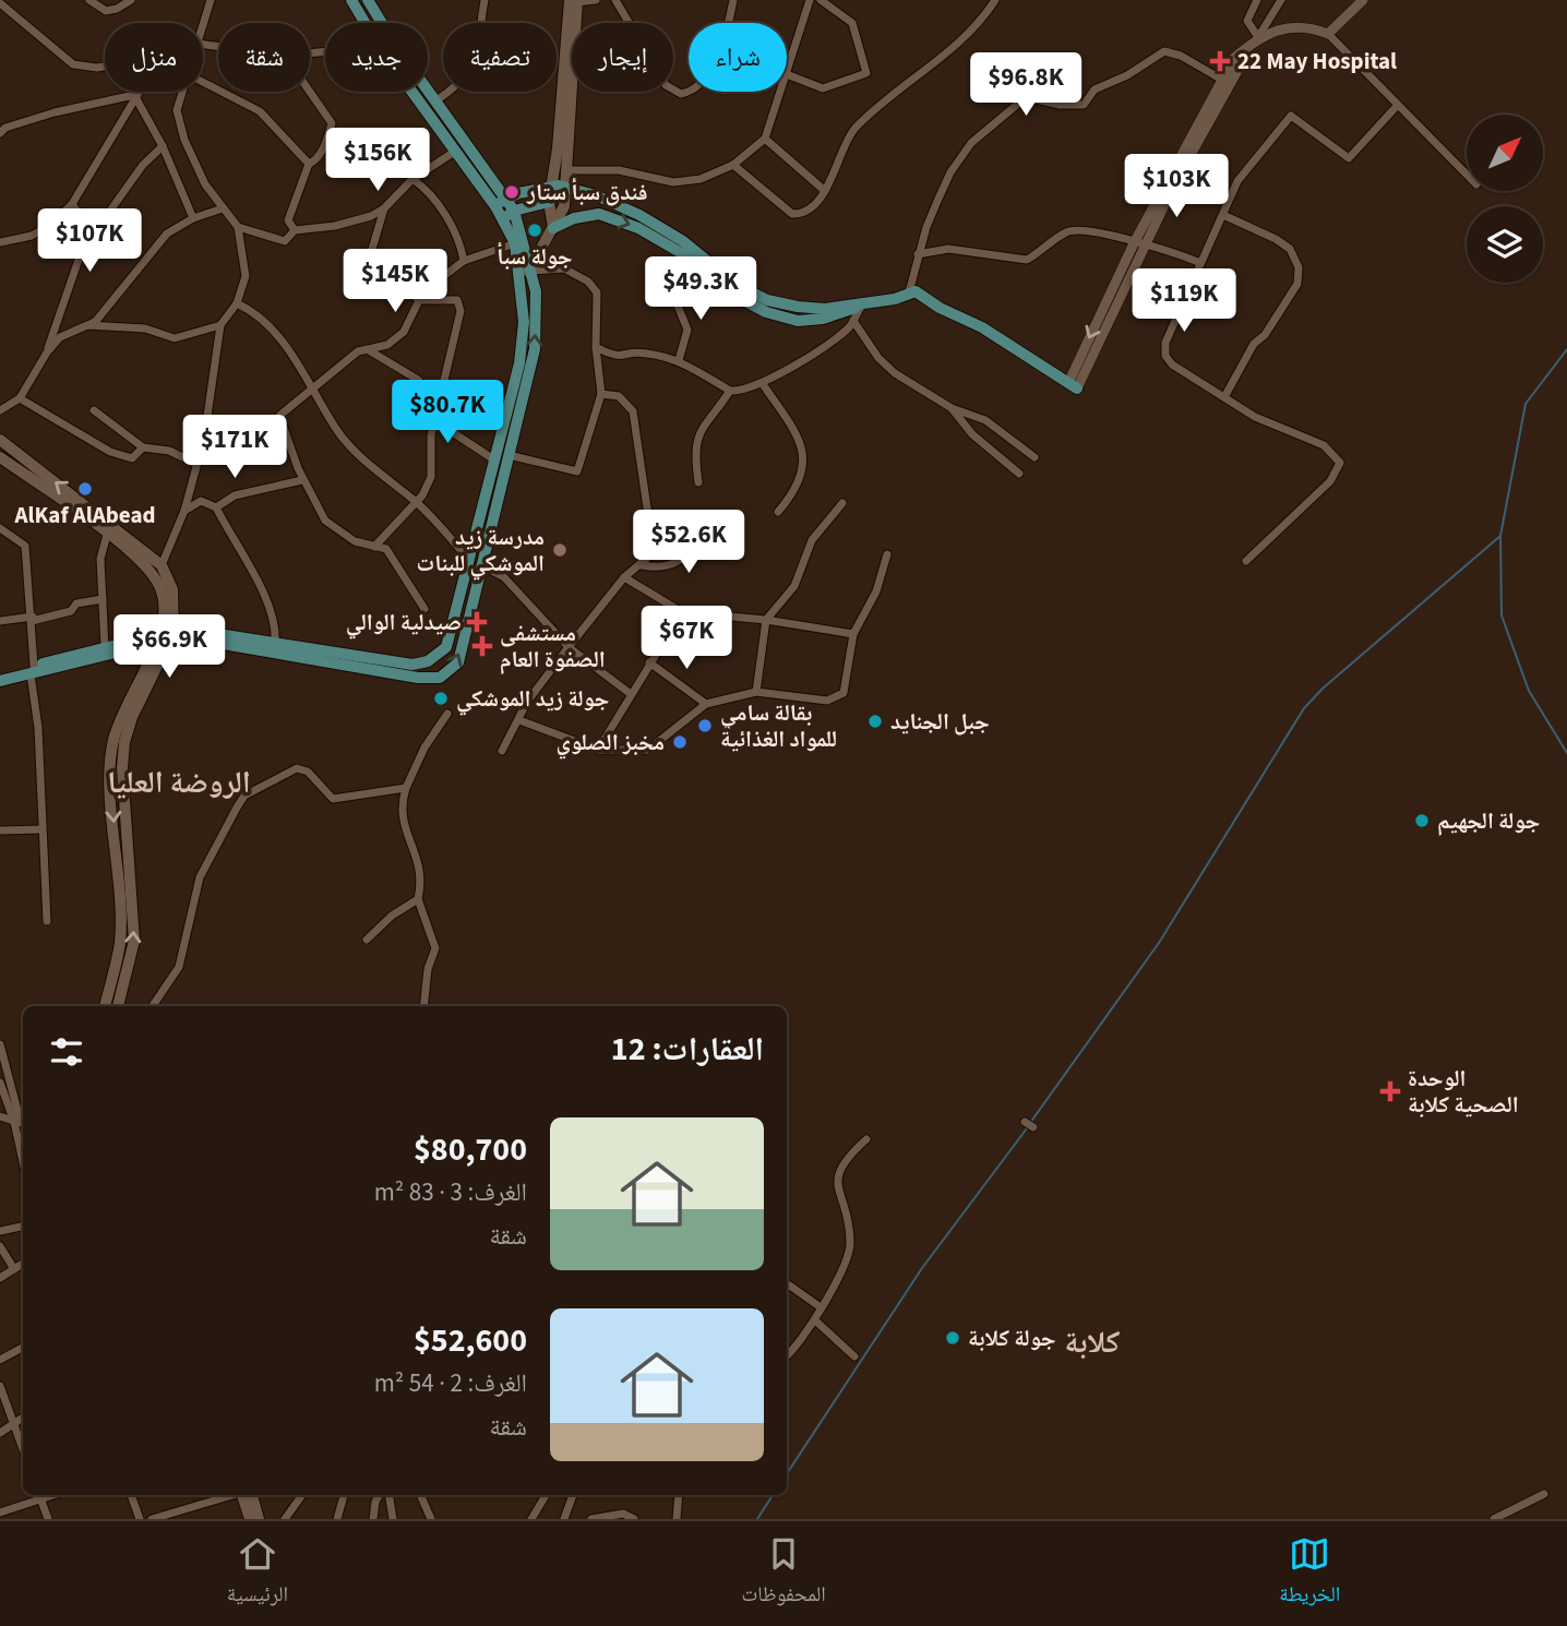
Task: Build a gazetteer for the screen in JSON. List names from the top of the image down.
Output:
{
  "districts": ["الروضة العليا", "كلابة"],
  "places": {
    "health": [
      "22 May Hospital",
      "صيدلية الوالي",
      "مستشفى الصفوة العام",
      "الوحدة الصحية كلابة"
    ],
    "other": [
      "فندق سبأ ستار",
      "جولة سبأ",
      "AlKaf AlAbead",
      "مدرسة زيد الموشكي للبنات",
      "جولة زيد الموشكي",
      "جبل الجنايد",
      "بقالة سامي للمواد الغذائية",
      "مخبز الصلوي",
      "جولة الجهيم",
      "جولة كلابة"
    ]
  },
  "north": "top right",
  "page": {
    "chip": [
      "شراء",
      "إيجار",
      "تصفية",
      "جديد",
      "شقة",
      "منزل"
    ],
    "price": [
      "$96.8K",
      "$156K",
      "$103K",
      "$107K",
      "$145K",
      "$49.3K",
      "$119K",
      "$80.7K",
      "$171K",
      "$52.6K",
      "$67K",
      "$66.9K"
    ],
    "heading": "العقارات: 12",
    "list": [
      {
        "name": "$80,700",
        "note": "الغرف: 3 · 83 m² · شقة"
      },
      {
        "name": "$52,600",
        "note": "الغرف: 2 · 54 m² · شقة"
      }
    ],
    "tabs": ["الخريطة", "المحفوظات", "الرئيسية"]
  }
}
